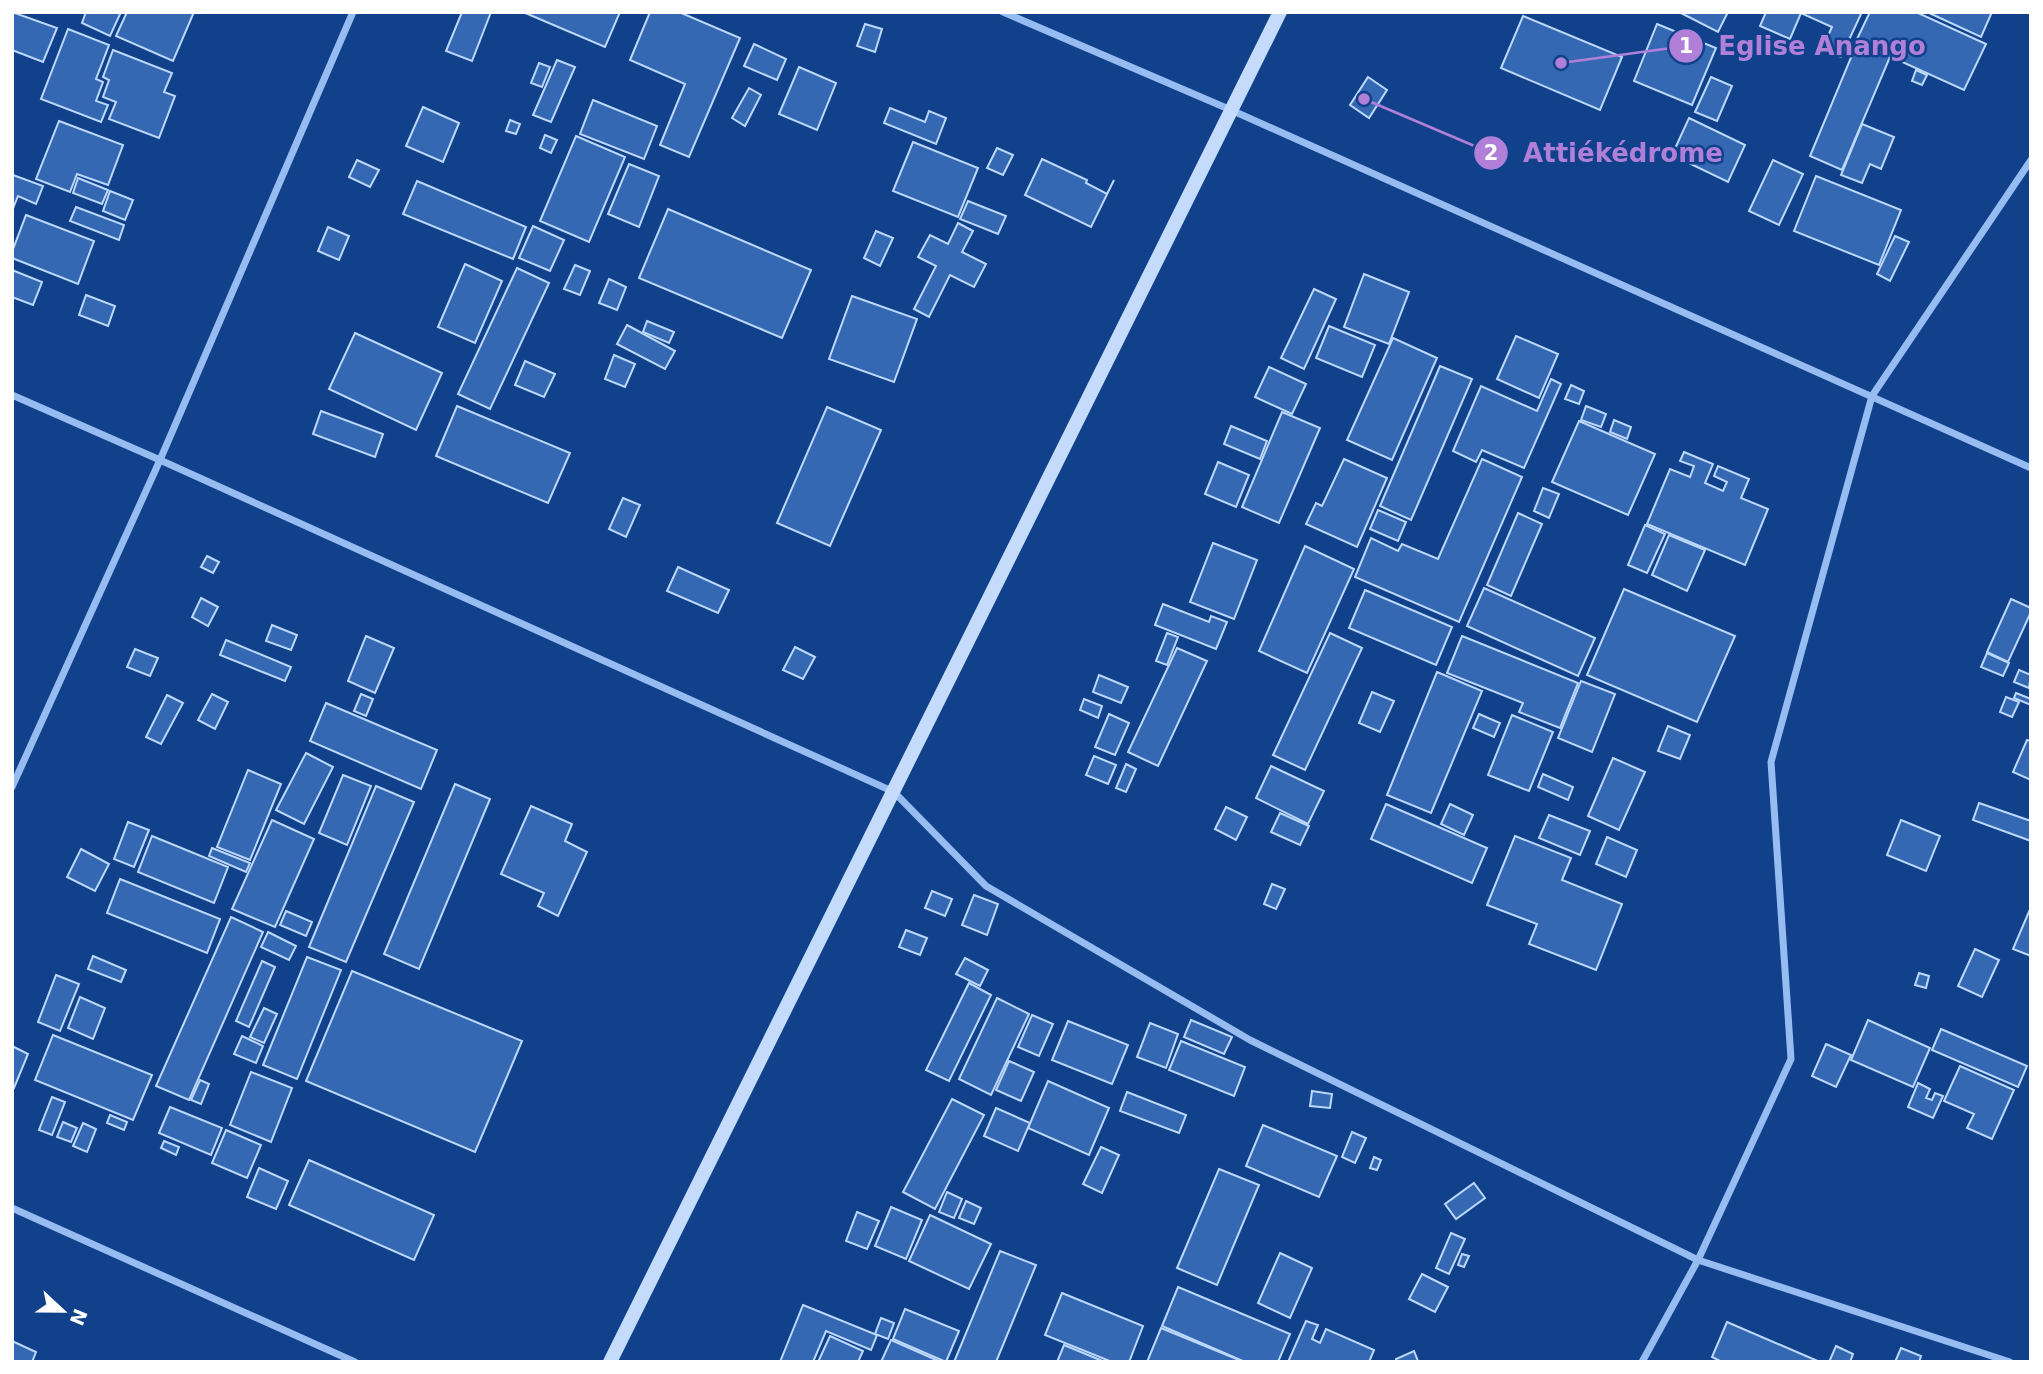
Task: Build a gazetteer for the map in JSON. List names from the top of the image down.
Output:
{
  "places": ["Eglise Anango", "Attiékédrome"],
  "north": "right"
}
